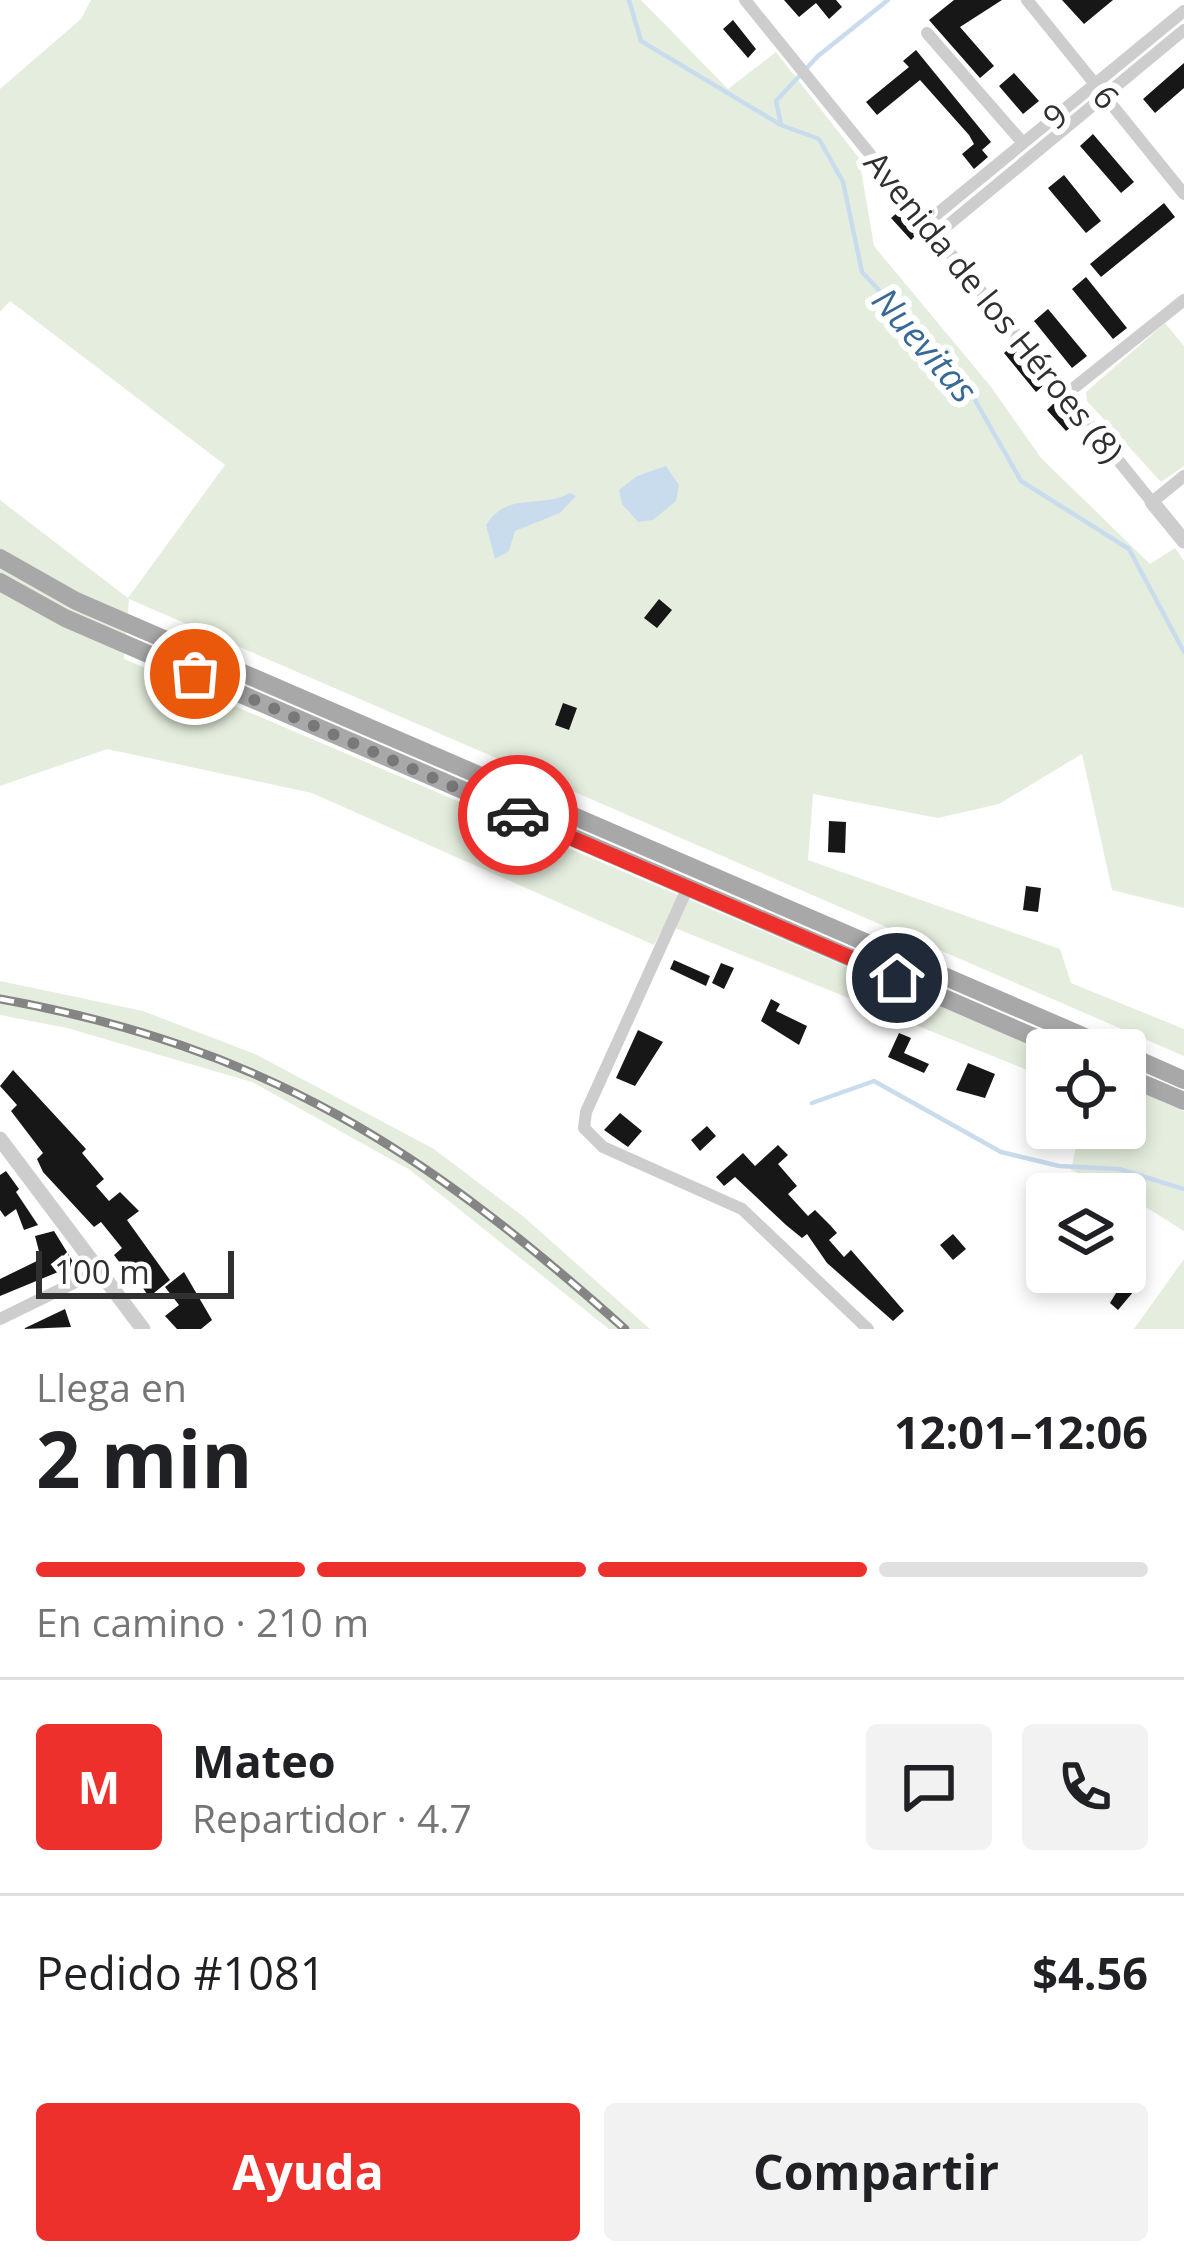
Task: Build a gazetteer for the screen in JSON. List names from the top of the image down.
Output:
{
  "streets": {
    "street": ["6", "9", "Avenida de los Héroes (8)"]
  },
  "crossings": [
    ["6", "9"],
    ["9", "Avenida de los Héroes (8)"]
  ],
  "water": ["Nuevitas"],
  "scale_bar": "100 m",
  "page": {
    "scale": "100 m",
    "heading": ["2 min", "Llega en", "12:01–12:06"],
    "panel": [
      "Mateo",
      "Repartidor · 4.7",
      "Pedido #1081",
      "$4.56"
    ],
    "bar": "En camino · 210 m",
    "round": "M",
    "buttons": ["Ayuda", "Compartir"]
  }
}
